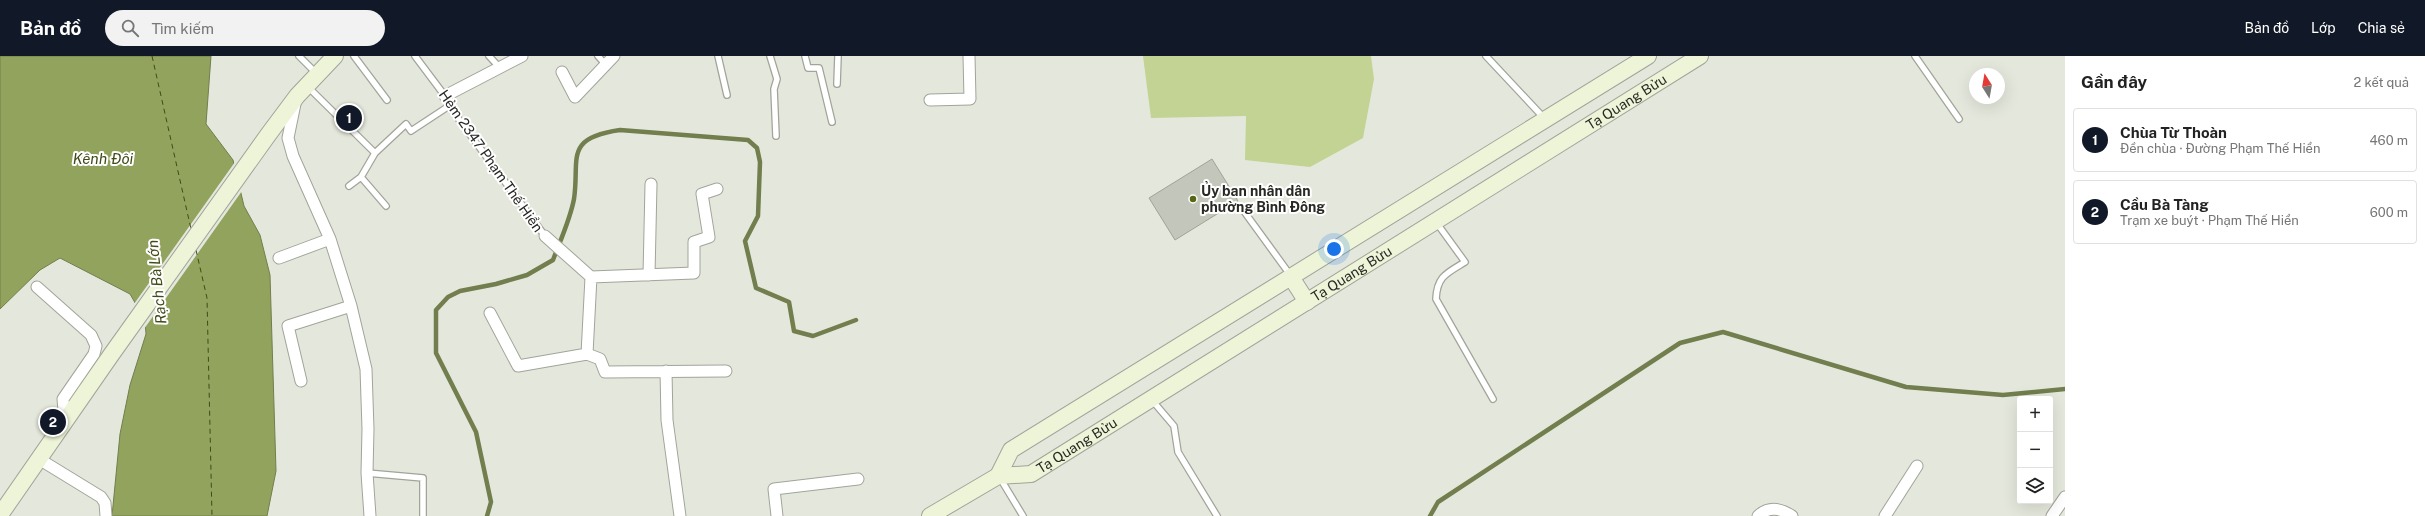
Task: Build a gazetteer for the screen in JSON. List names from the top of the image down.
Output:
{
  "streets": {
    "street": ["Tạ Quang Bửu", "Hẻm 2347 Phạm Thế Hiển"]
  },
  "water": ["Kênh Đôi", "Rạch Bà Lớn"],
  "places": ["Ủy ban nhân dân phường Bình Đông"],
  "north": "top",
  "page": {
    "header": "Bản đồ",
    "search": "Tìm kiếm",
    "nav": ["Bản đồ", "Lớp", "Chia sẻ"],
    "heading": ["Gần đây", "2 kết quả"],
    "pins": ["1", "2"],
    "list": [
      {
        "mark": "1",
        "name": "Chùa Từ Thoàn",
        "note": "Đền chùa · Đường Phạm Thế Hiển",
        "value": "460 m"
      },
      {
        "mark": "2",
        "name": "Cầu Bà Tàng",
        "note": "Trạm xe buýt · Phạm Thế Hiển",
        "value": "600 m"
      }
    ],
    "map_buttons": ["+", "−"]
  }
}
